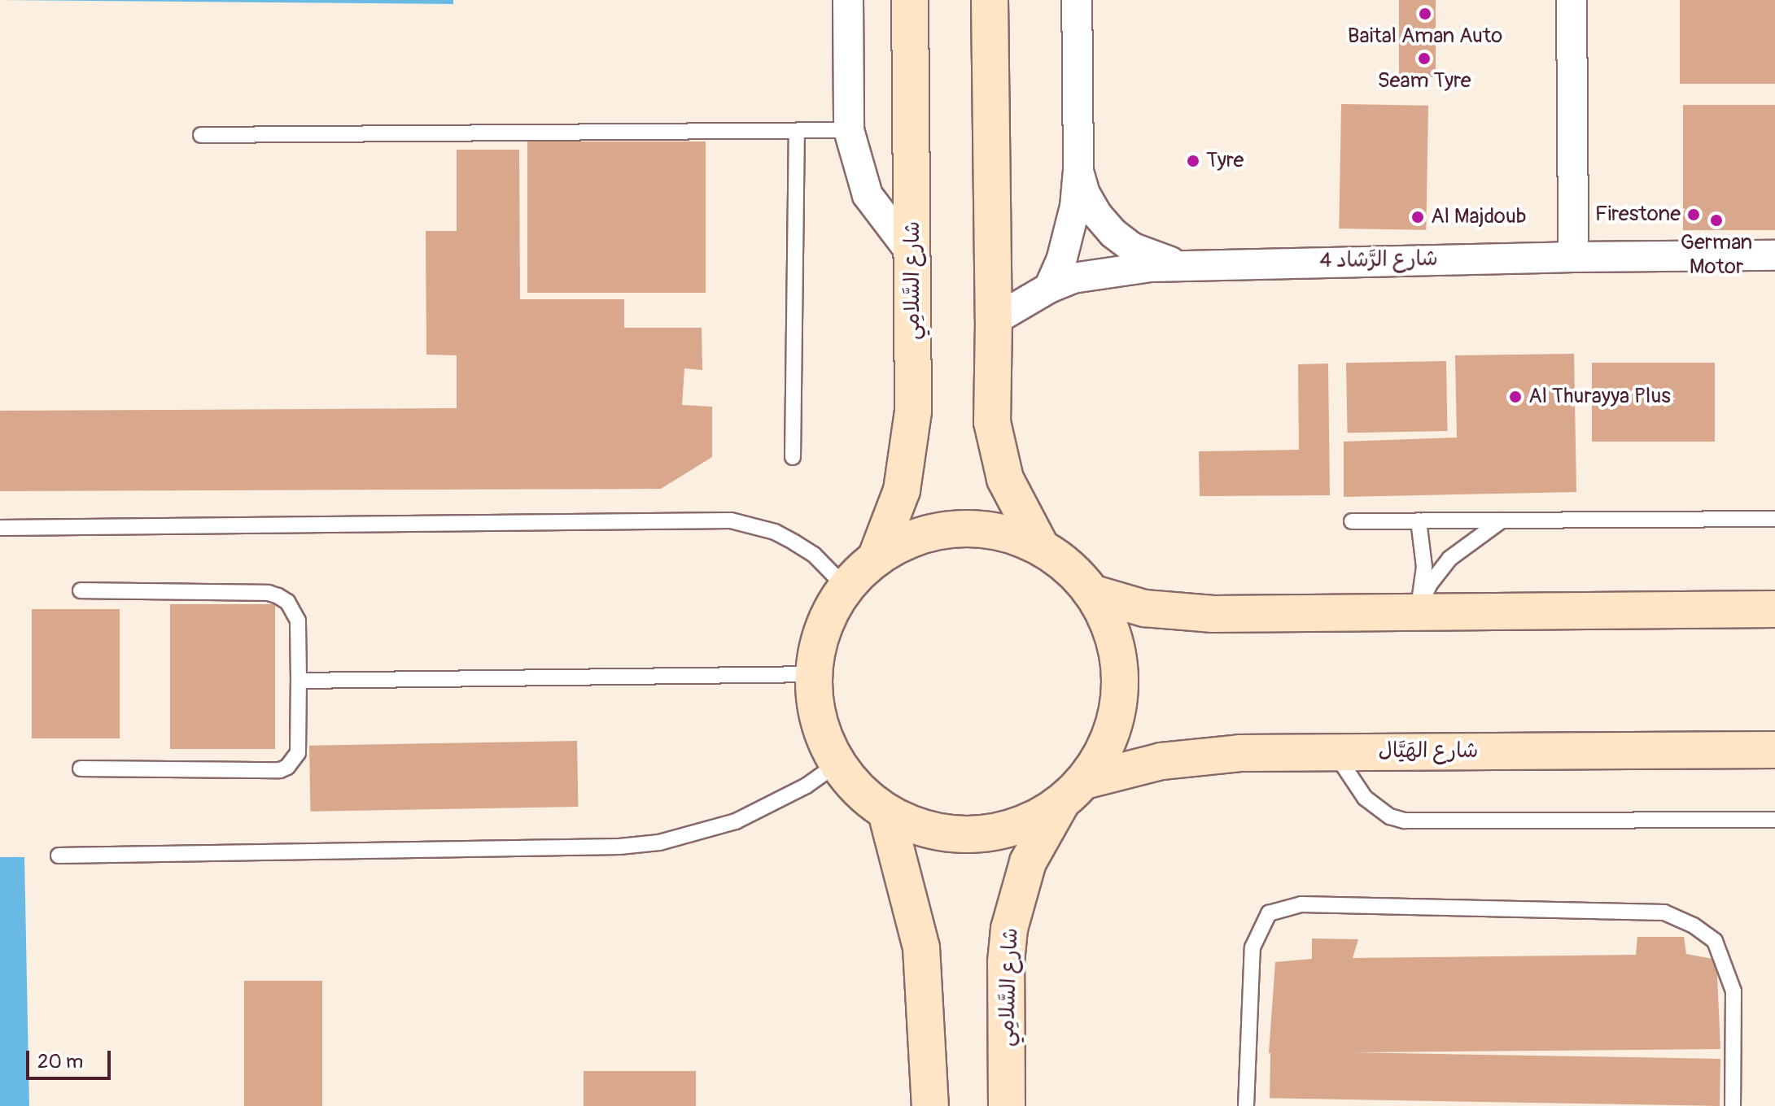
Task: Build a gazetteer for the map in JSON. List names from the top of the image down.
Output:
{
  "streets": {
    "street": ["شارع الرَّشاد 4", "شارع السَّلامِي", "شارع الهَيَّال"]
  },
  "crossings": [
    ["شارع السَّلامِي", "شارع الهَيَّال"]
  ],
  "places": [
    "Baital Aman Auto",
    "Seam Tyre",
    "Tyre",
    "Firestone",
    "Al Majdoub",
    "German Motor",
    "Al Thurayya Plus"
  ],
  "scale_bar": "20 m"
}
